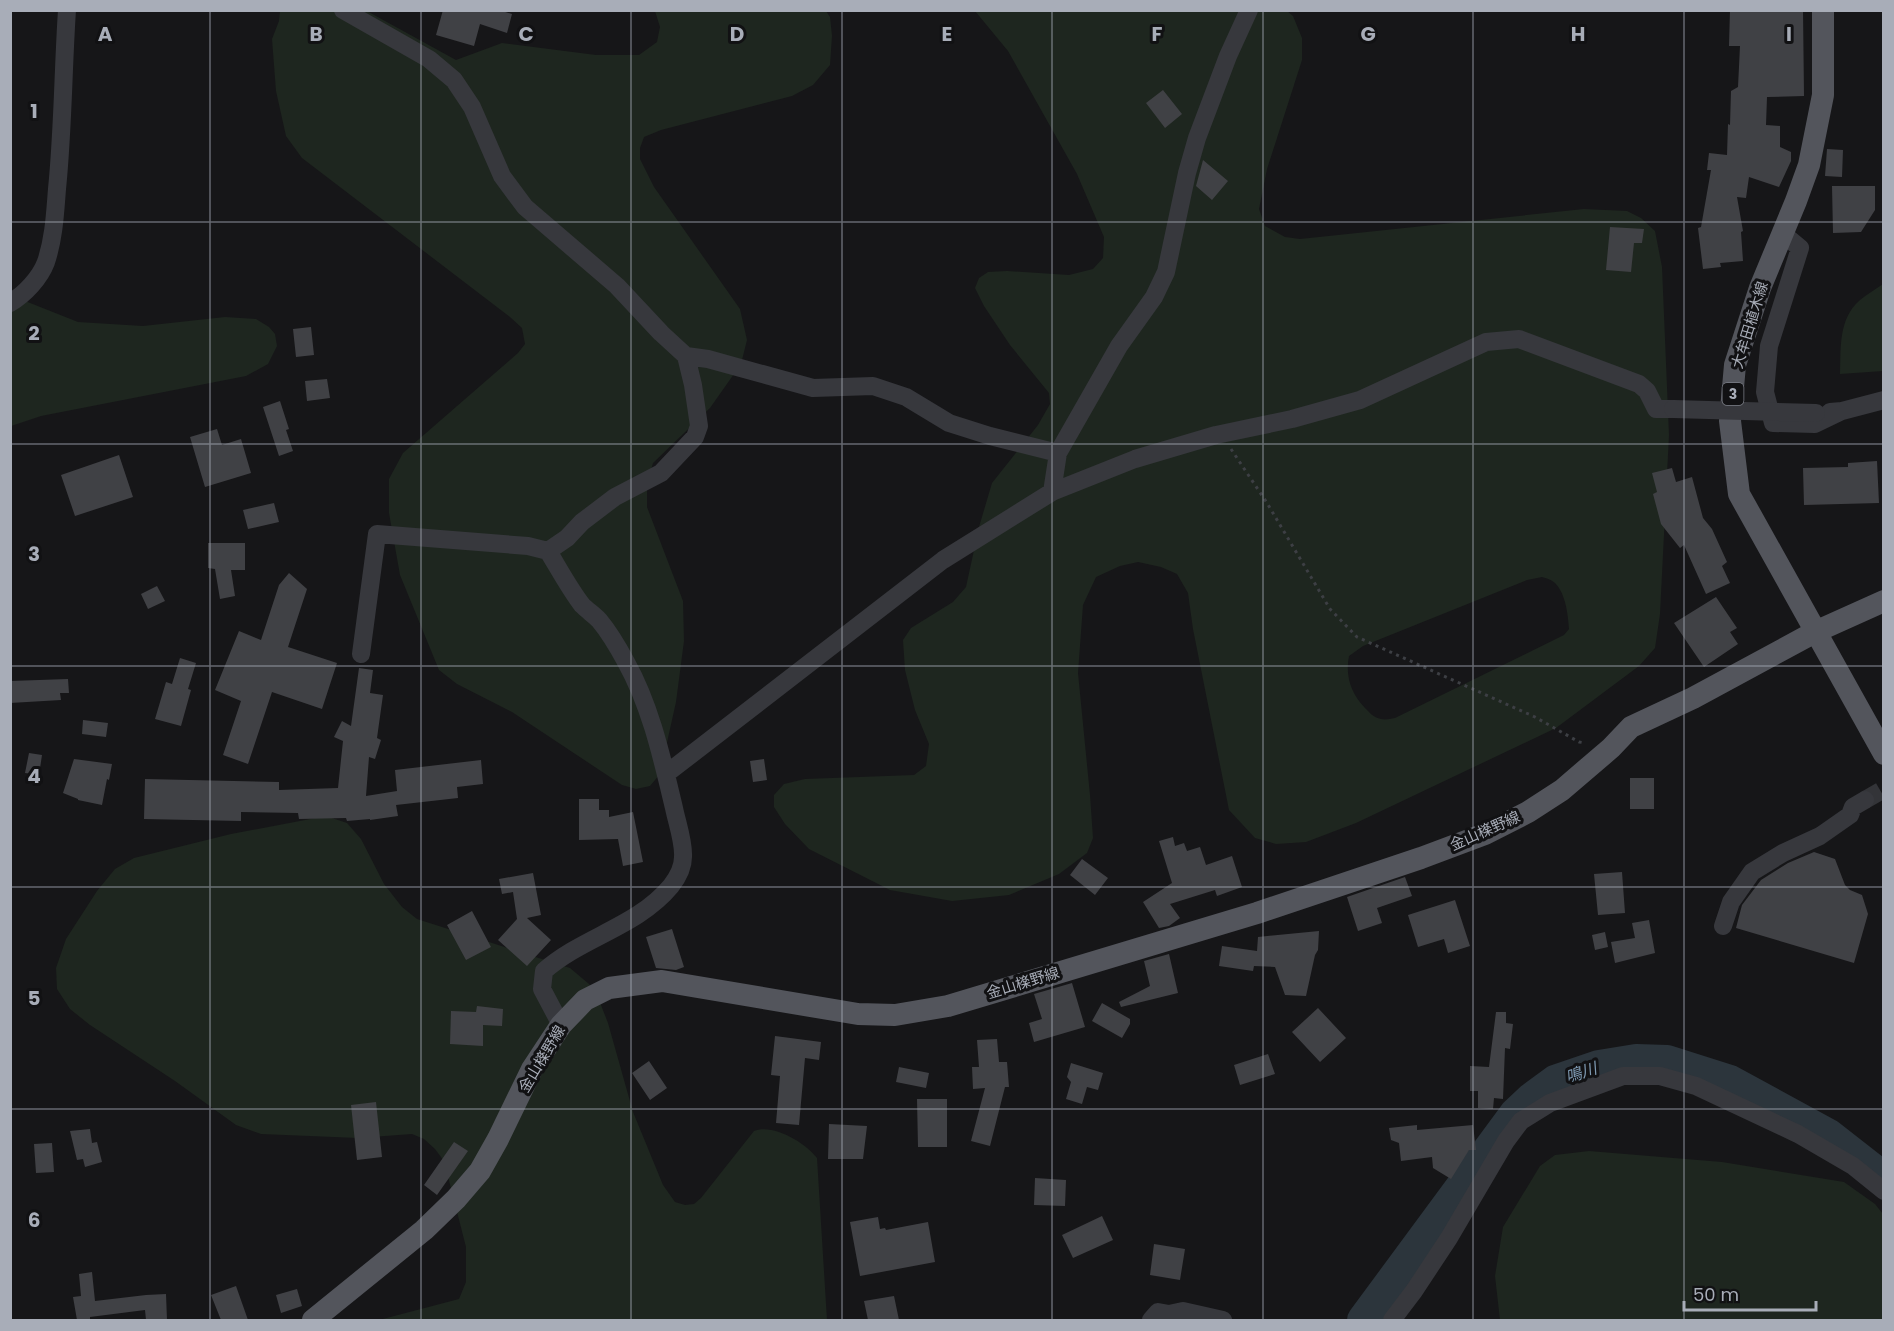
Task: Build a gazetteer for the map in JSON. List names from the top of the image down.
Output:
{
  "streets": {
    "main road": ["大牟田植木線", "3", "金山檪野線"]
  },
  "crossings": [
    ["大牟田植木線", "金山檪野線"]
  ],
  "water": ["鳴川"],
  "scale_bar": "50 m",
  "grid": {
    "columns": [
      "A",
      "B",
      "C",
      "D",
      "E",
      "F",
      "G",
      "H",
      "I"
    ],
    "rows": [
      "1",
      "2",
      "3",
      "4",
      "5",
      "6"
    ]
  }
}
